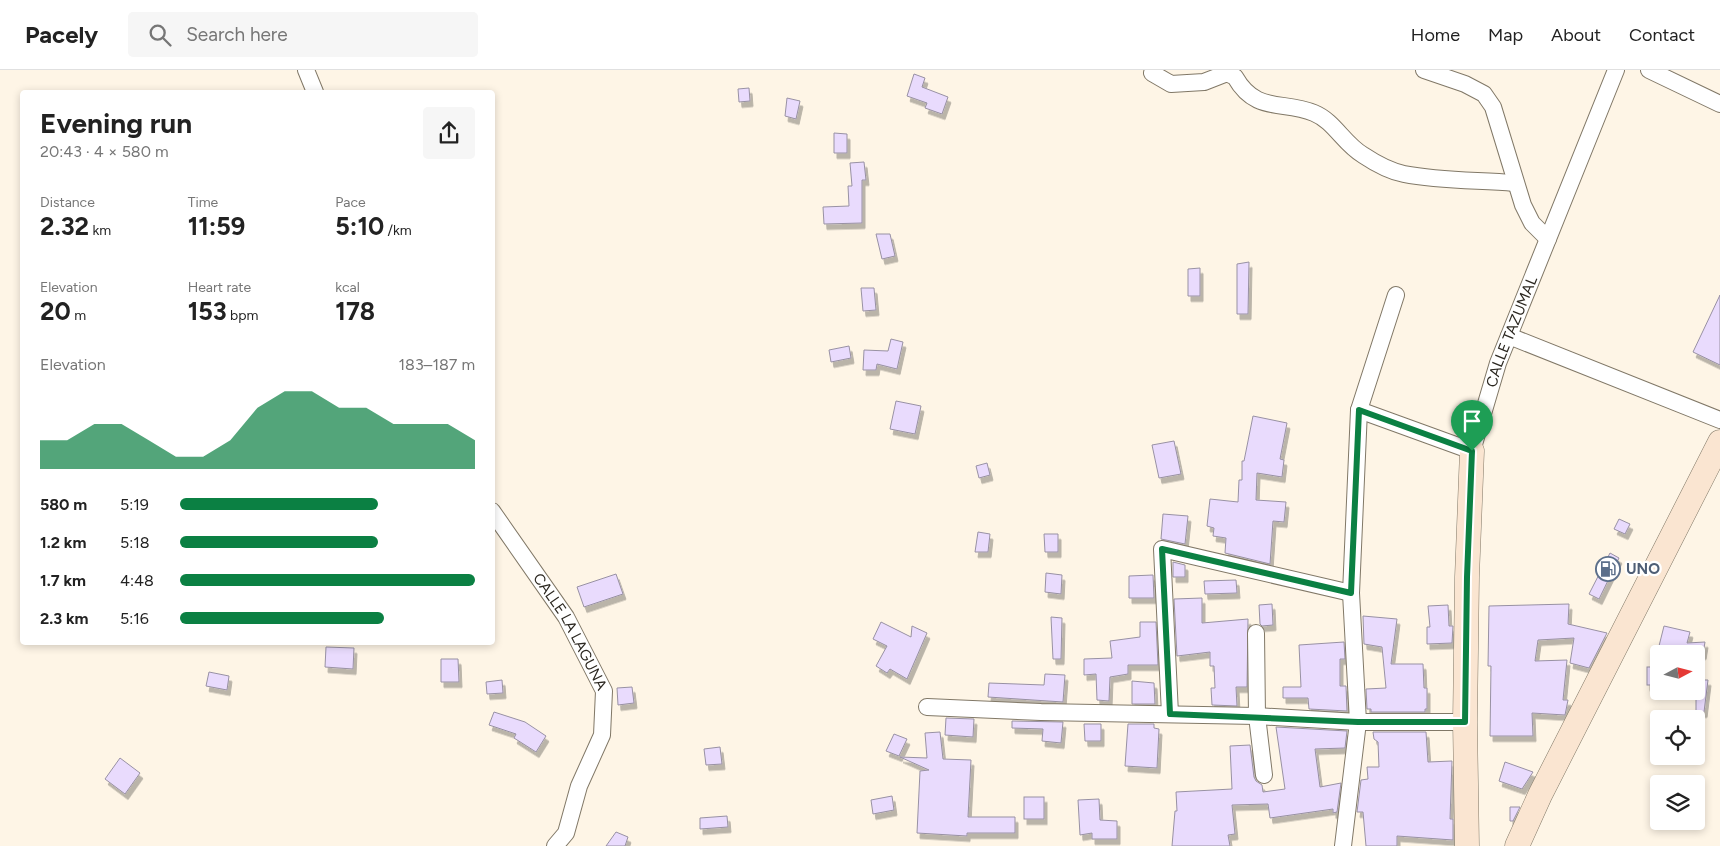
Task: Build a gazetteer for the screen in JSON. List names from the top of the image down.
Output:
{
  "streets": {
    "main road": ["CALLE TAZUMAL"],
    "street": ["CALLE LA LAGUNA"]
  },
  "places": {
    "fuel station": ["UNO"]
  },
  "north": "right",
  "page": {
    "header": "Pacely",
    "search": "Search here",
    "nav": [
      "Home",
      "Map",
      "About",
      "Contact"
    ],
    "heading": ["Evening run", "20:43 · 4 × 580 m"],
    "stats": [
      ["Distance", "2.32 km"],
      ["Time", "11:59"],
      ["Pace", "5:10 /km"],
      ["Elevation", "20 m"],
      ["Heart rate", "153 bpm"],
      ["kcal", "178"]
    ],
    "chart": ["Elevation", "183–187 m"],
    "list": [
      {
        "name": "580 m",
        "note": "5:19"
      },
      {
        "name": "1.2 km",
        "note": "5:18"
      },
      {
        "name": "1.7 km",
        "note": "4:48"
      },
      {
        "name": "2.3 km",
        "note": "5:16"
      }
    ]
  }
}
